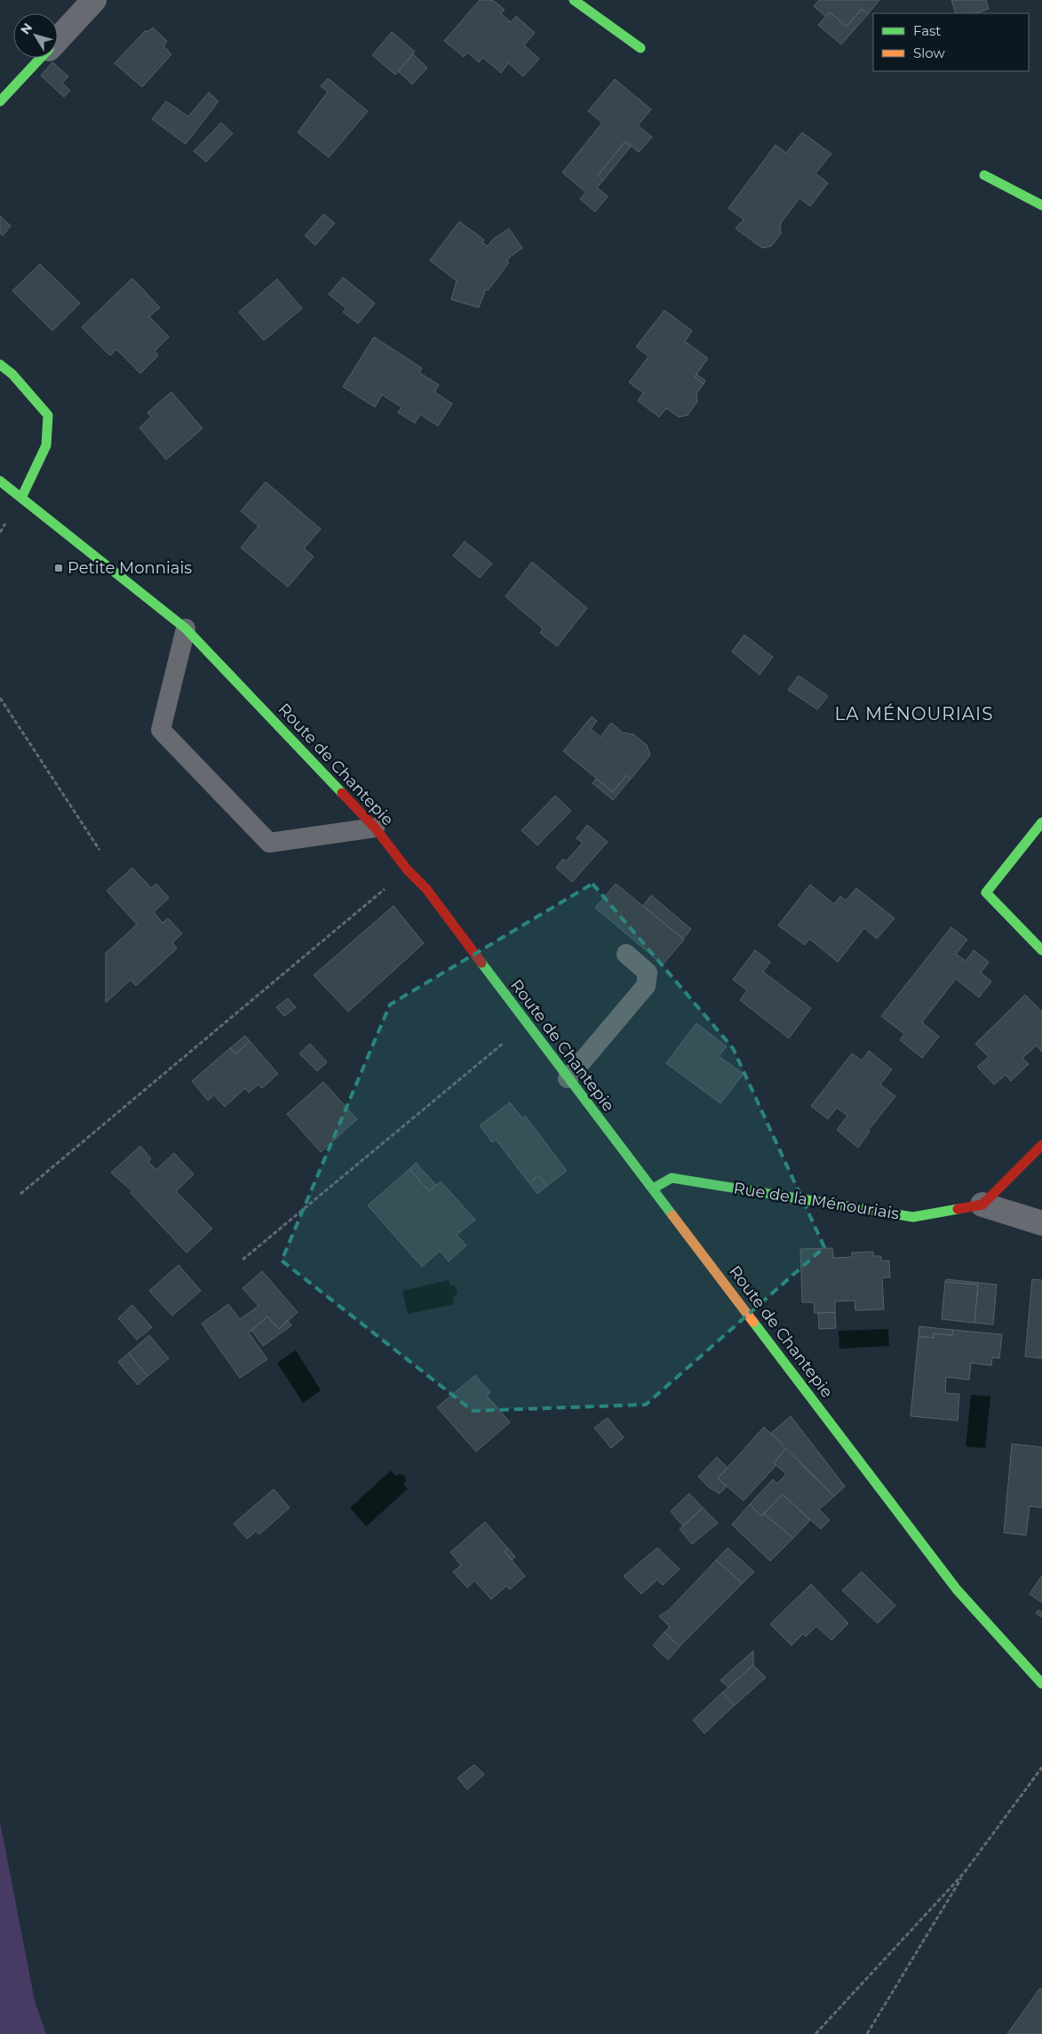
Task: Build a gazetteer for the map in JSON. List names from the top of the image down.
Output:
{
  "streets": {
    "street": ["Route de Chantepie", "Rue de la Ménouriais"]
  },
  "crossings": [
    ["Route de Chantepie", "Rue de la Ménouriais"]
  ],
  "districts": ["LA MÉNOURIAIS"],
  "places": {
    "transit": ["Petite Monniais"]
  },
  "legend": ["Fast", "Slow"],
  "north": "top left"
}
